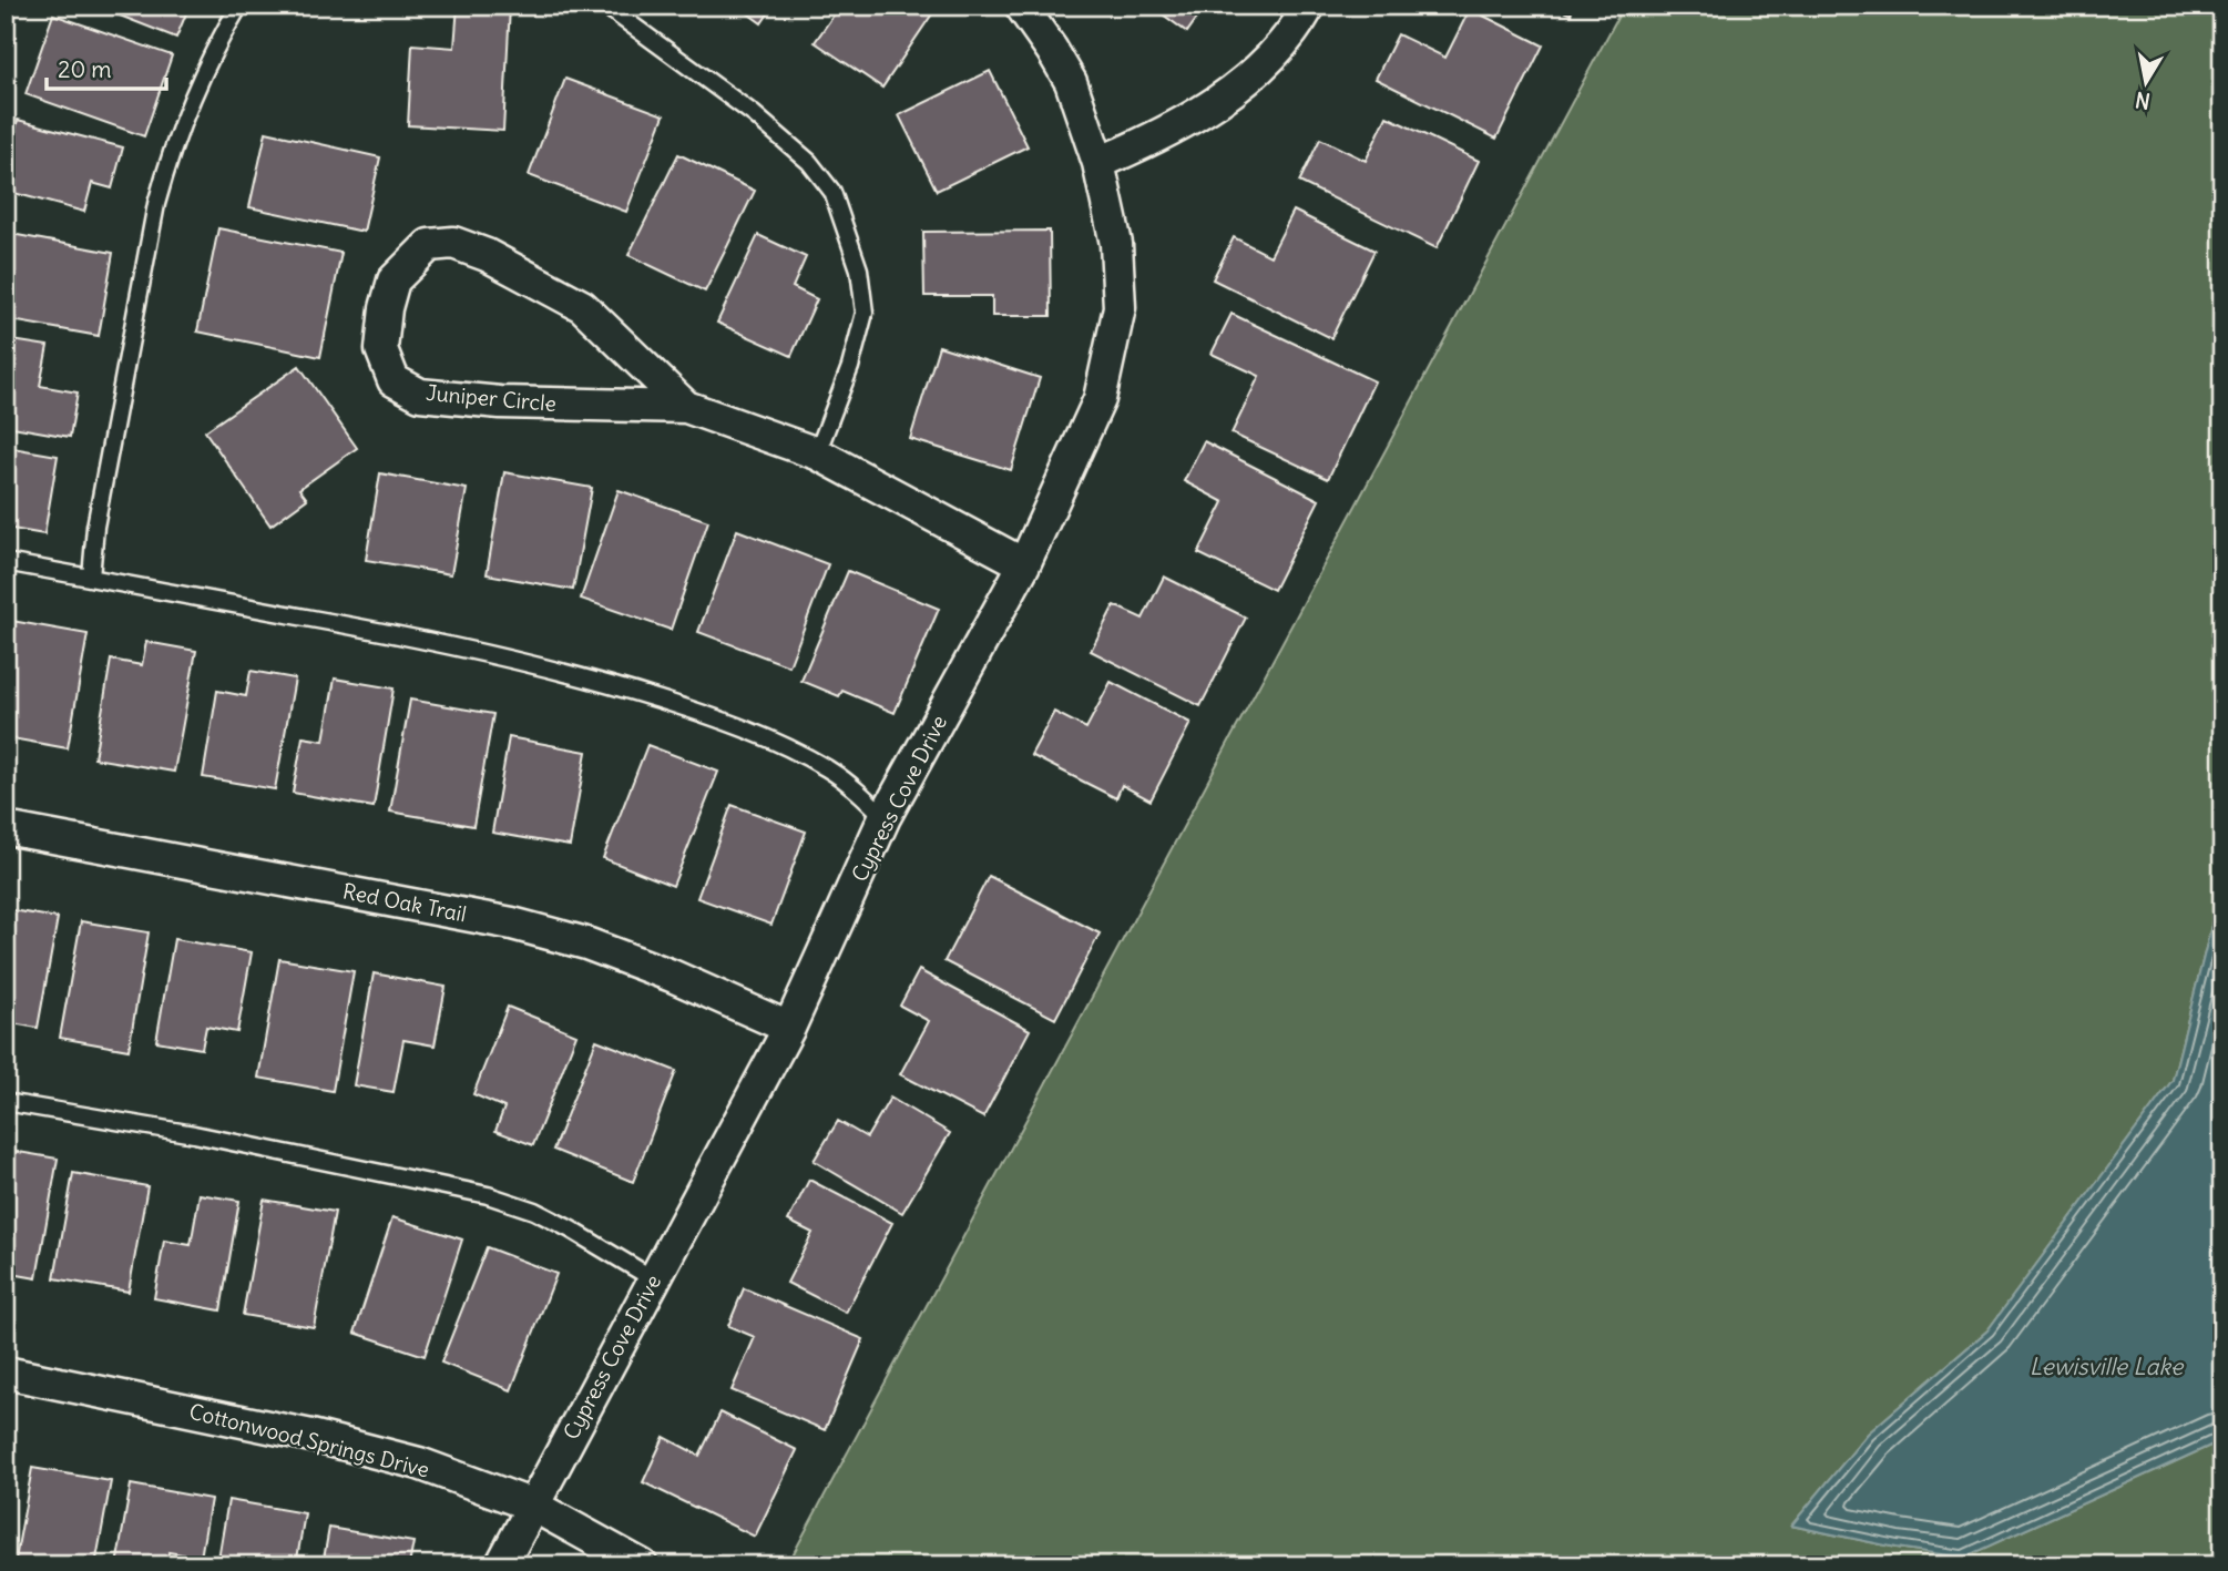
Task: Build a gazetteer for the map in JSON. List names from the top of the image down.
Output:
{
  "streets": {
    "street": [
      "Juniper Circle",
      "Cypress Cove Drive",
      "Red Oak Trail",
      "Cottonwood Springs Drive"
    ]
  },
  "crossings": [
    ["Juniper Circle", "Cypress Cove Drive"],
    ["Cypress Cove Drive", "Red Oak Trail"],
    ["Cypress Cove Drive", "Cottonwood Springs Drive"]
  ],
  "water": ["Lewisville Lake"],
  "scale_bar": "20 m",
  "north": "bottom"
}
